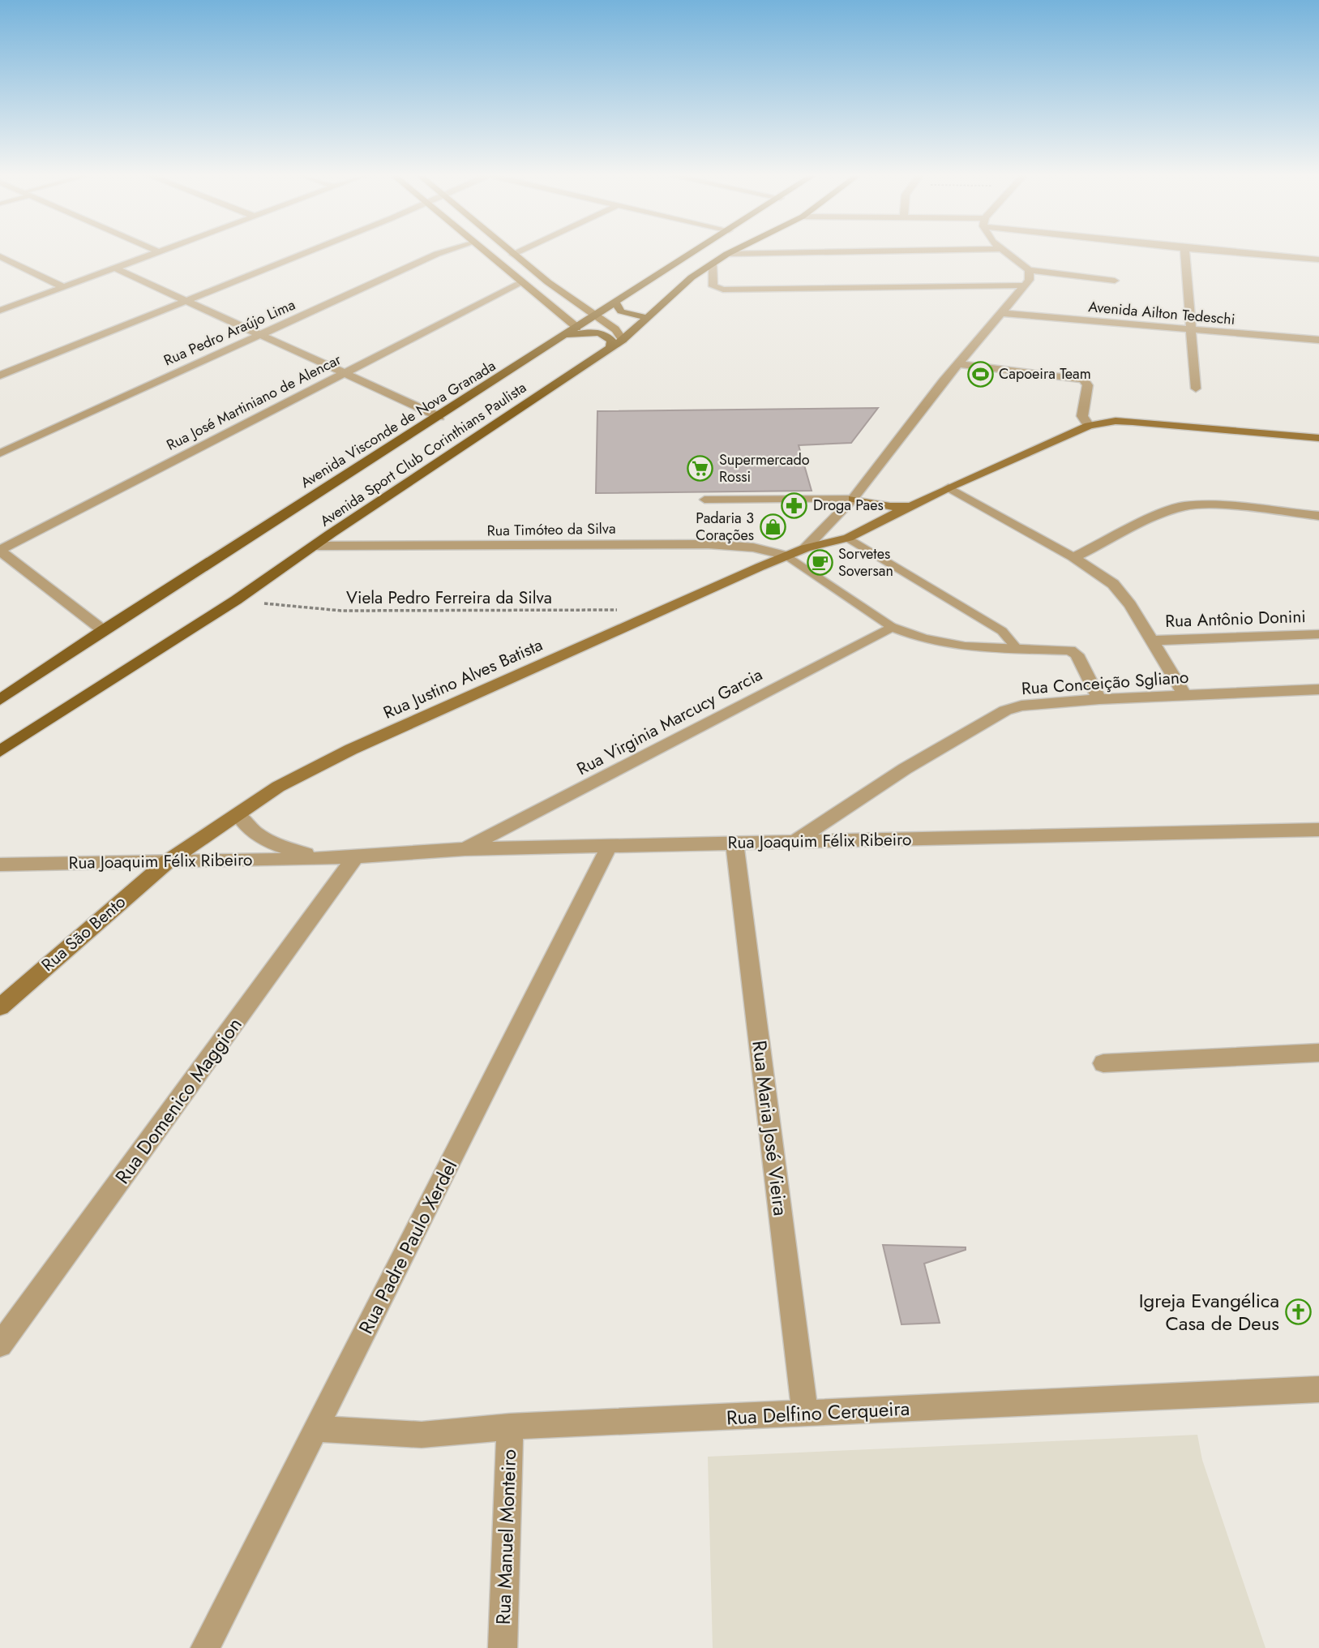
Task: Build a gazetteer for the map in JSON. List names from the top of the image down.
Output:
{
  "streets": {
    "main road": ["Avenida Visconde de Nova Granada", "Avenida Sport Club Corinthians Paulista"],
    "street": [
      "Avenida Ailton Tedeschi",
      "Rua Pedro Araújo Lima",
      "Rua José Martiniano de Alencar",
      "Rua Timóteo da Silva",
      "Rua Antônio Donini",
      "Rua Justino Alves Batista",
      "Rua Conceição Sgliano",
      "Rua Virginia Marcucy Garcia",
      "Rua Joaquim Félix Ribeiro",
      "Rua São Bento",
      "Rua Domenico Maggion",
      "Rua Maria José Vieira",
      "Rua Padre Paulo Xerdel",
      "Rua Delfino Cerqueira",
      "Rua Manuel Monteiro"
    ],
    "path": ["Viela Pedro Ferreira da Silva"]
  },
  "crossings": [
    ["Avenida Sport Club Corinthians Paulista", "Rua Timóteo da Silva"],
    ["Avenida Sport Club Corinthians Paulista", "Viela Pedro Ferreira da Silva"],
    ["Rua Timóteo da Silva", "Rua Justino Alves Batista"],
    ["Rua Justino Alves Batista", "Rua Joaquim Félix Ribeiro"],
    ["Rua Justino Alves Batista", "Rua São Bento"],
    ["Rua Conceição Sgliano", "Rua Joaquim Félix Ribeiro"],
    ["Rua Virginia Marcucy Garcia", "Rua Joaquim Félix Ribeiro"],
    ["Rua Joaquim Félix Ribeiro", "Rua São Bento"],
    ["Rua Joaquim Félix Ribeiro", "Rua Domenico Maggion"],
    ["Rua Joaquim Félix Ribeiro", "Rua Maria José Vieira"],
    ["Rua Joaquim Félix Ribeiro", "Rua Padre Paulo Xerdel"],
    ["Rua Maria José Vieira", "Rua Delfino Cerqueira"],
    ["Rua Padre Paulo Xerdel", "Rua Delfino Cerqueira"],
    ["Rua Delfino Cerqueira", "Rua Manuel Monteiro"]
  ],
  "places": {
    "sports": ["Capoeira Team"],
    "supermarket": ["Supermercado Rossi"],
    "pharmacy": ["Droga Paes"],
    "shop": ["Padaria 3 Corações"],
    "cafe": ["Sorvetes Soversan"],
    "church": ["Igreja Evangélica Casa de Deus"]
  }
}
